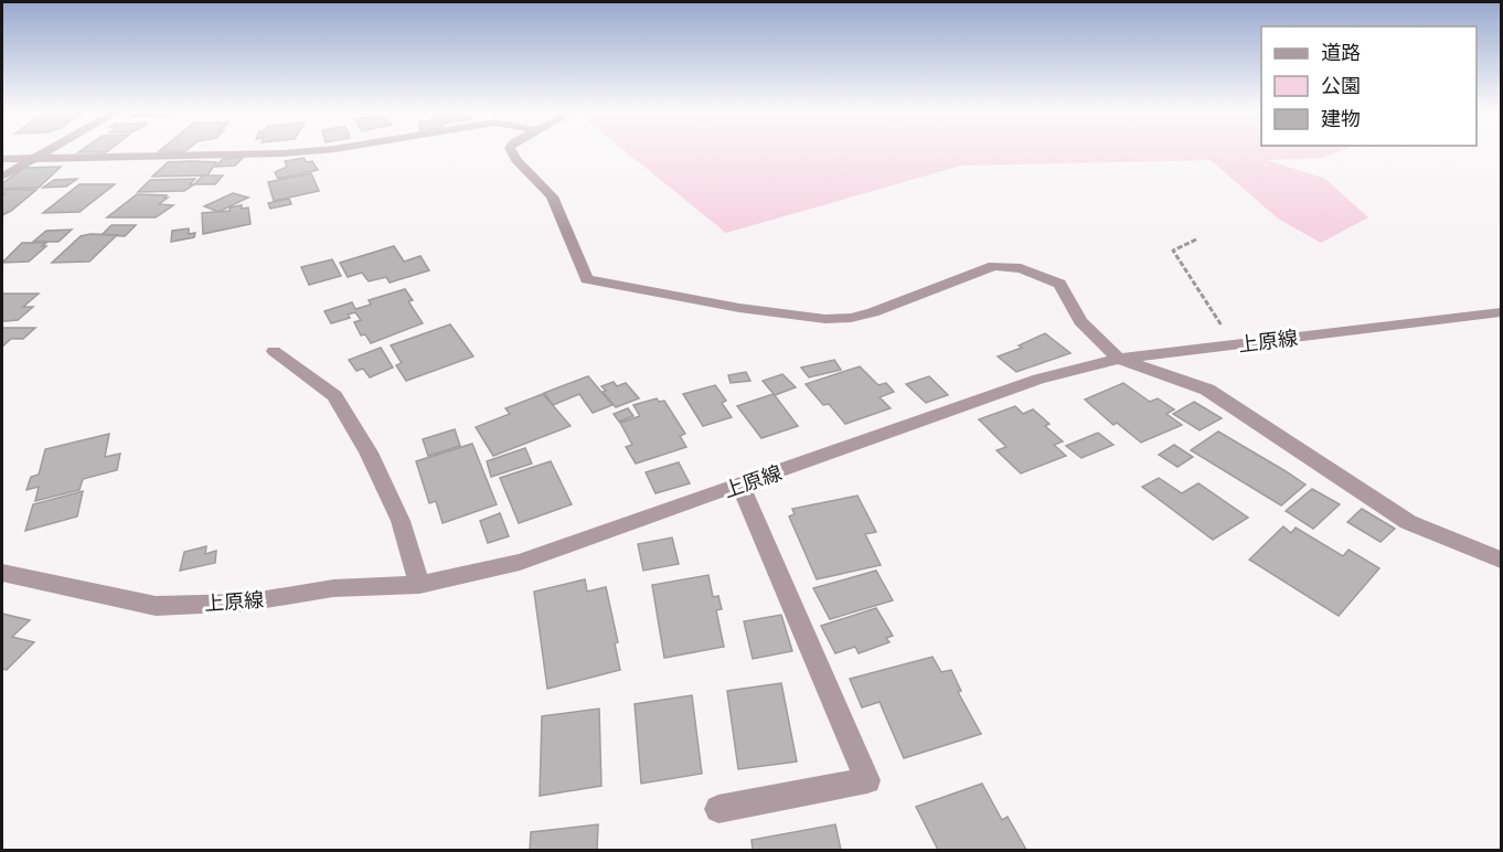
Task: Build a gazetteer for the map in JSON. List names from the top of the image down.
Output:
{
  "streets": {
    "street": ["上原線"]
  },
  "legend": ["道路", "公園", "建物"]
}
